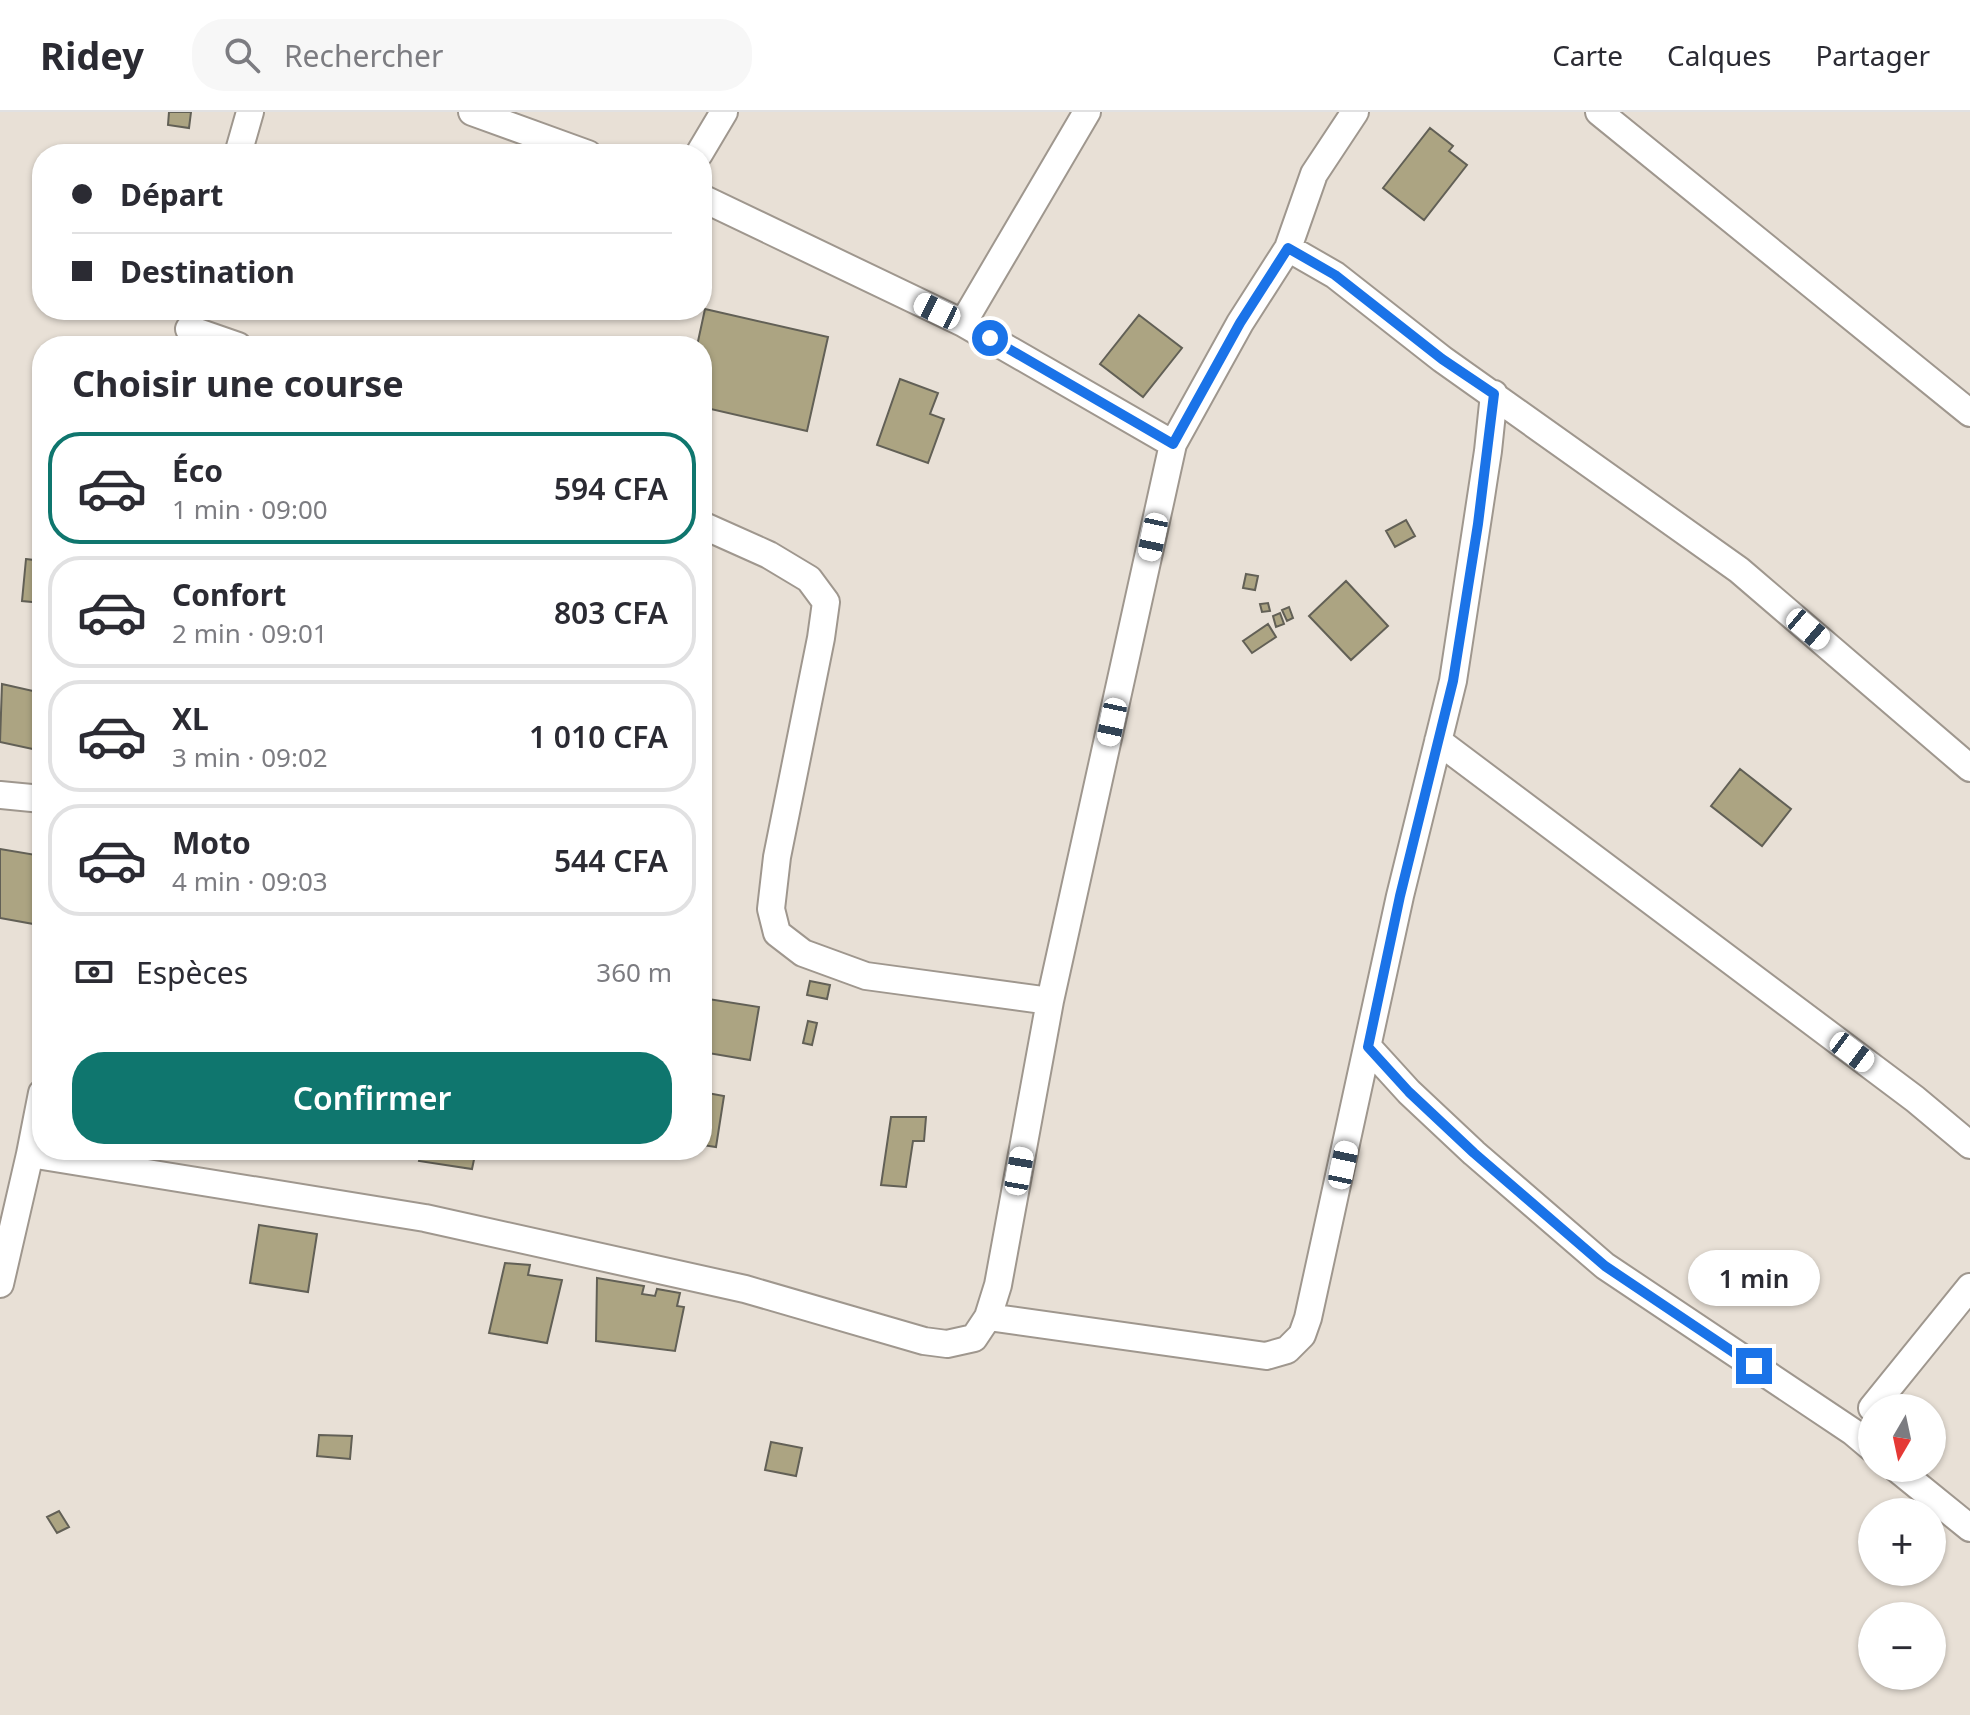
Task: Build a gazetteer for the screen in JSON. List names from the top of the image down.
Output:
{
  "north": "bottom",
  "page": {
    "header": "Ridey",
    "search": "Rechercher",
    "nav": ["Carte", "Calques", "Partager"],
    "banner": ["Départ", "Destination"],
    "heading": "Choisir une course",
    "list": [
      {
        "name": "Éco",
        "note": "1 min · 09:00",
        "value": "594 CFA"
      },
      {
        "name": "Confort",
        "note": "2 min · 09:01",
        "value": "803 CFA"
      },
      {
        "name": "XL",
        "note": "3 min · 09:02",
        "value": "1 010 CFA"
      },
      {
        "name": "Moto",
        "note": "4 min · 09:03",
        "value": "544 CFA"
      }
    ],
    "pay": ["Espèces", "360 m"],
    "buttons": "Confirmer",
    "bubble": "1 min",
    "map_buttons": ["+", "−"]
  }
}
